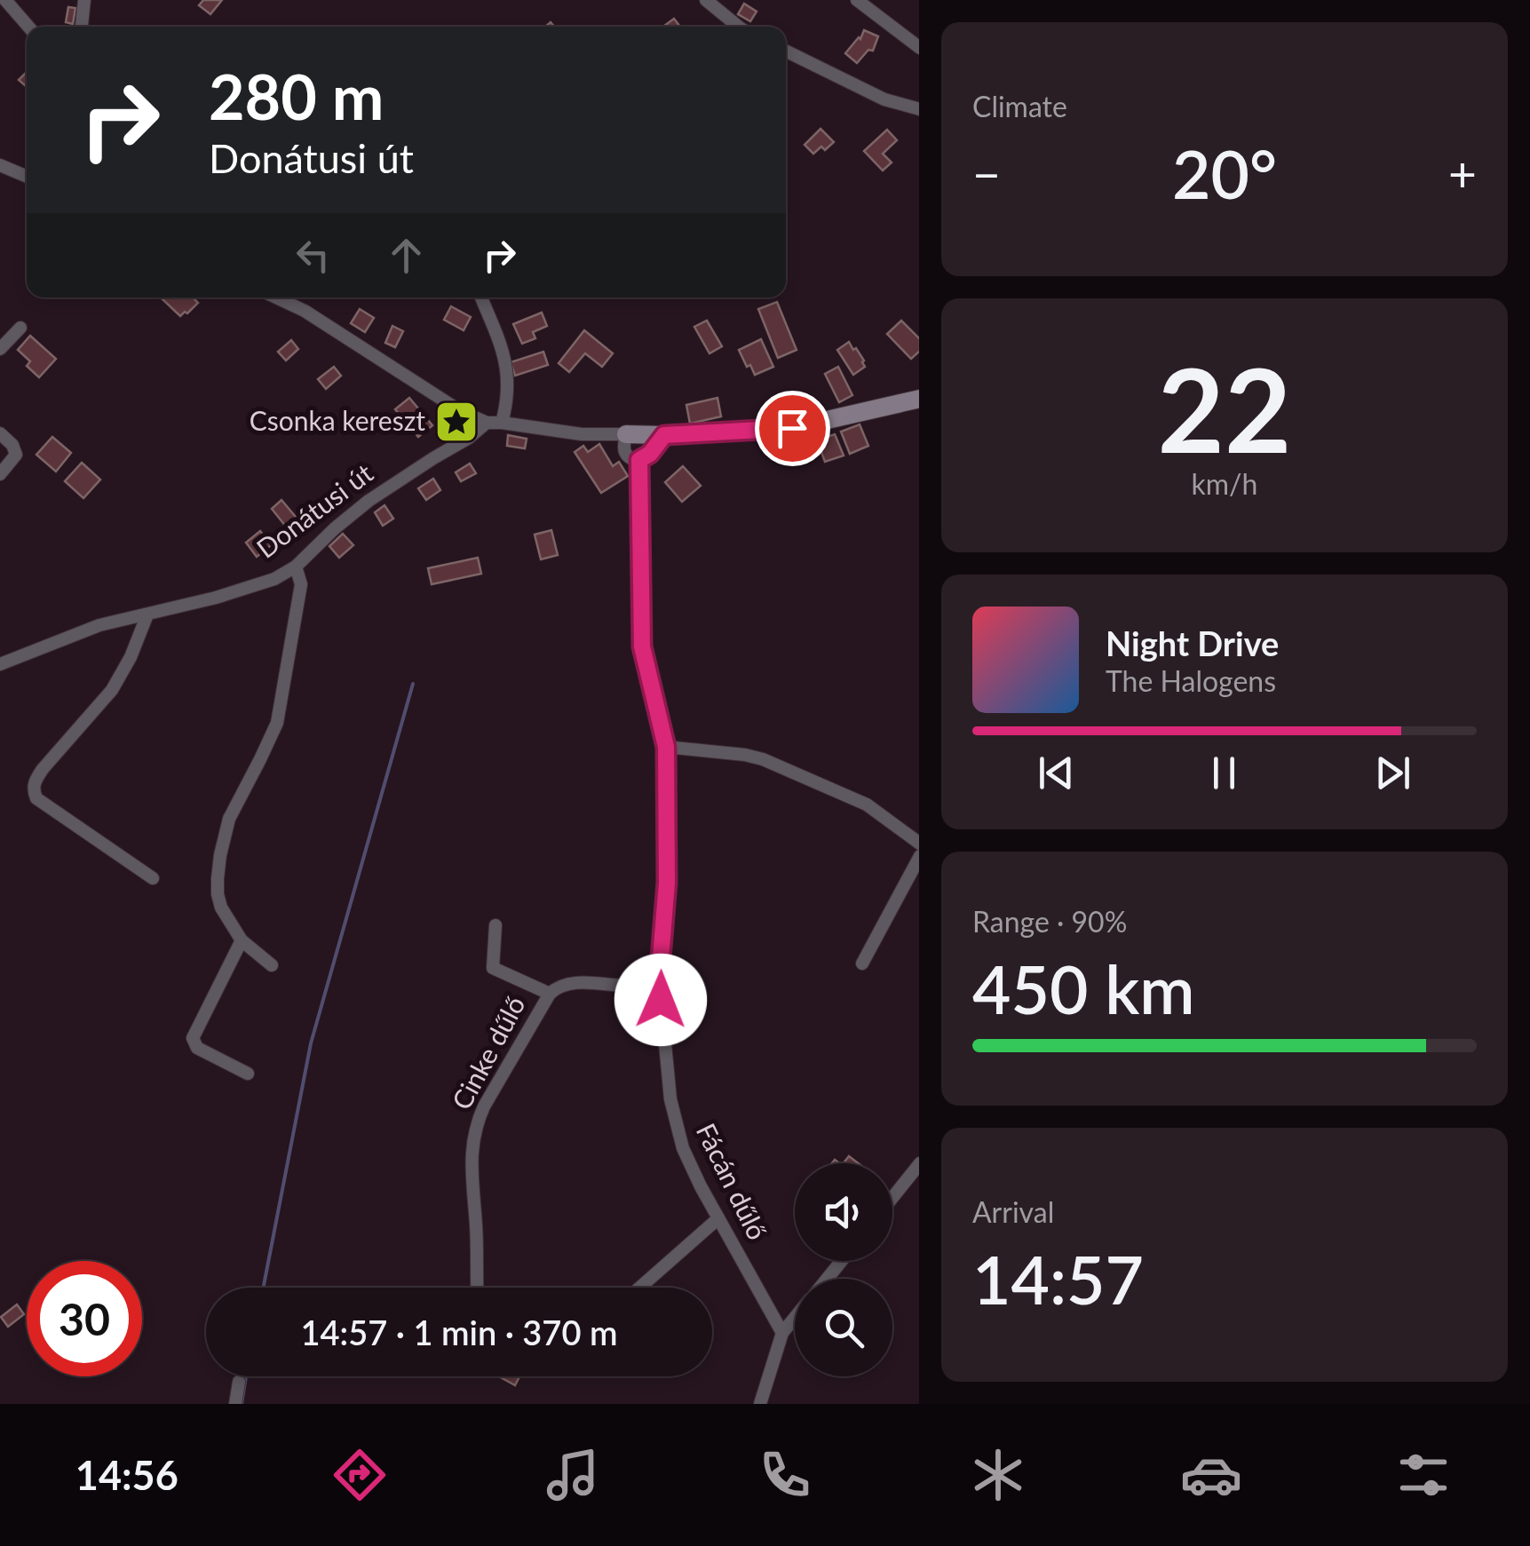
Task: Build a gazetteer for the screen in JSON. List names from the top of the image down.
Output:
{
  "streets": {
    "street": ["Donátusi út", "Cinke dűlő", "Fácán dűlő"]
  },
  "crossings": [
    ["Cinke dűlő", "Fácán dűlő"]
  ],
  "places": {
    "place": ["Csonka kereszt"]
  },
  "page": {
    "tile": [
      "Climate",
      ["22", "km/h"],
      ["Range · 90%", "450 km"],
      ["Arrival", "14:57"]
    ],
    "turn": ["280 m", "Donátusi út"],
    "heat": ["−", "20°", "+"],
    "song": ["Night Drive", "The Halogens"],
    "limit": "30",
    "trip": "14:57 · 1 min · 370 m",
    "tabs": "14:56"
  }
}
